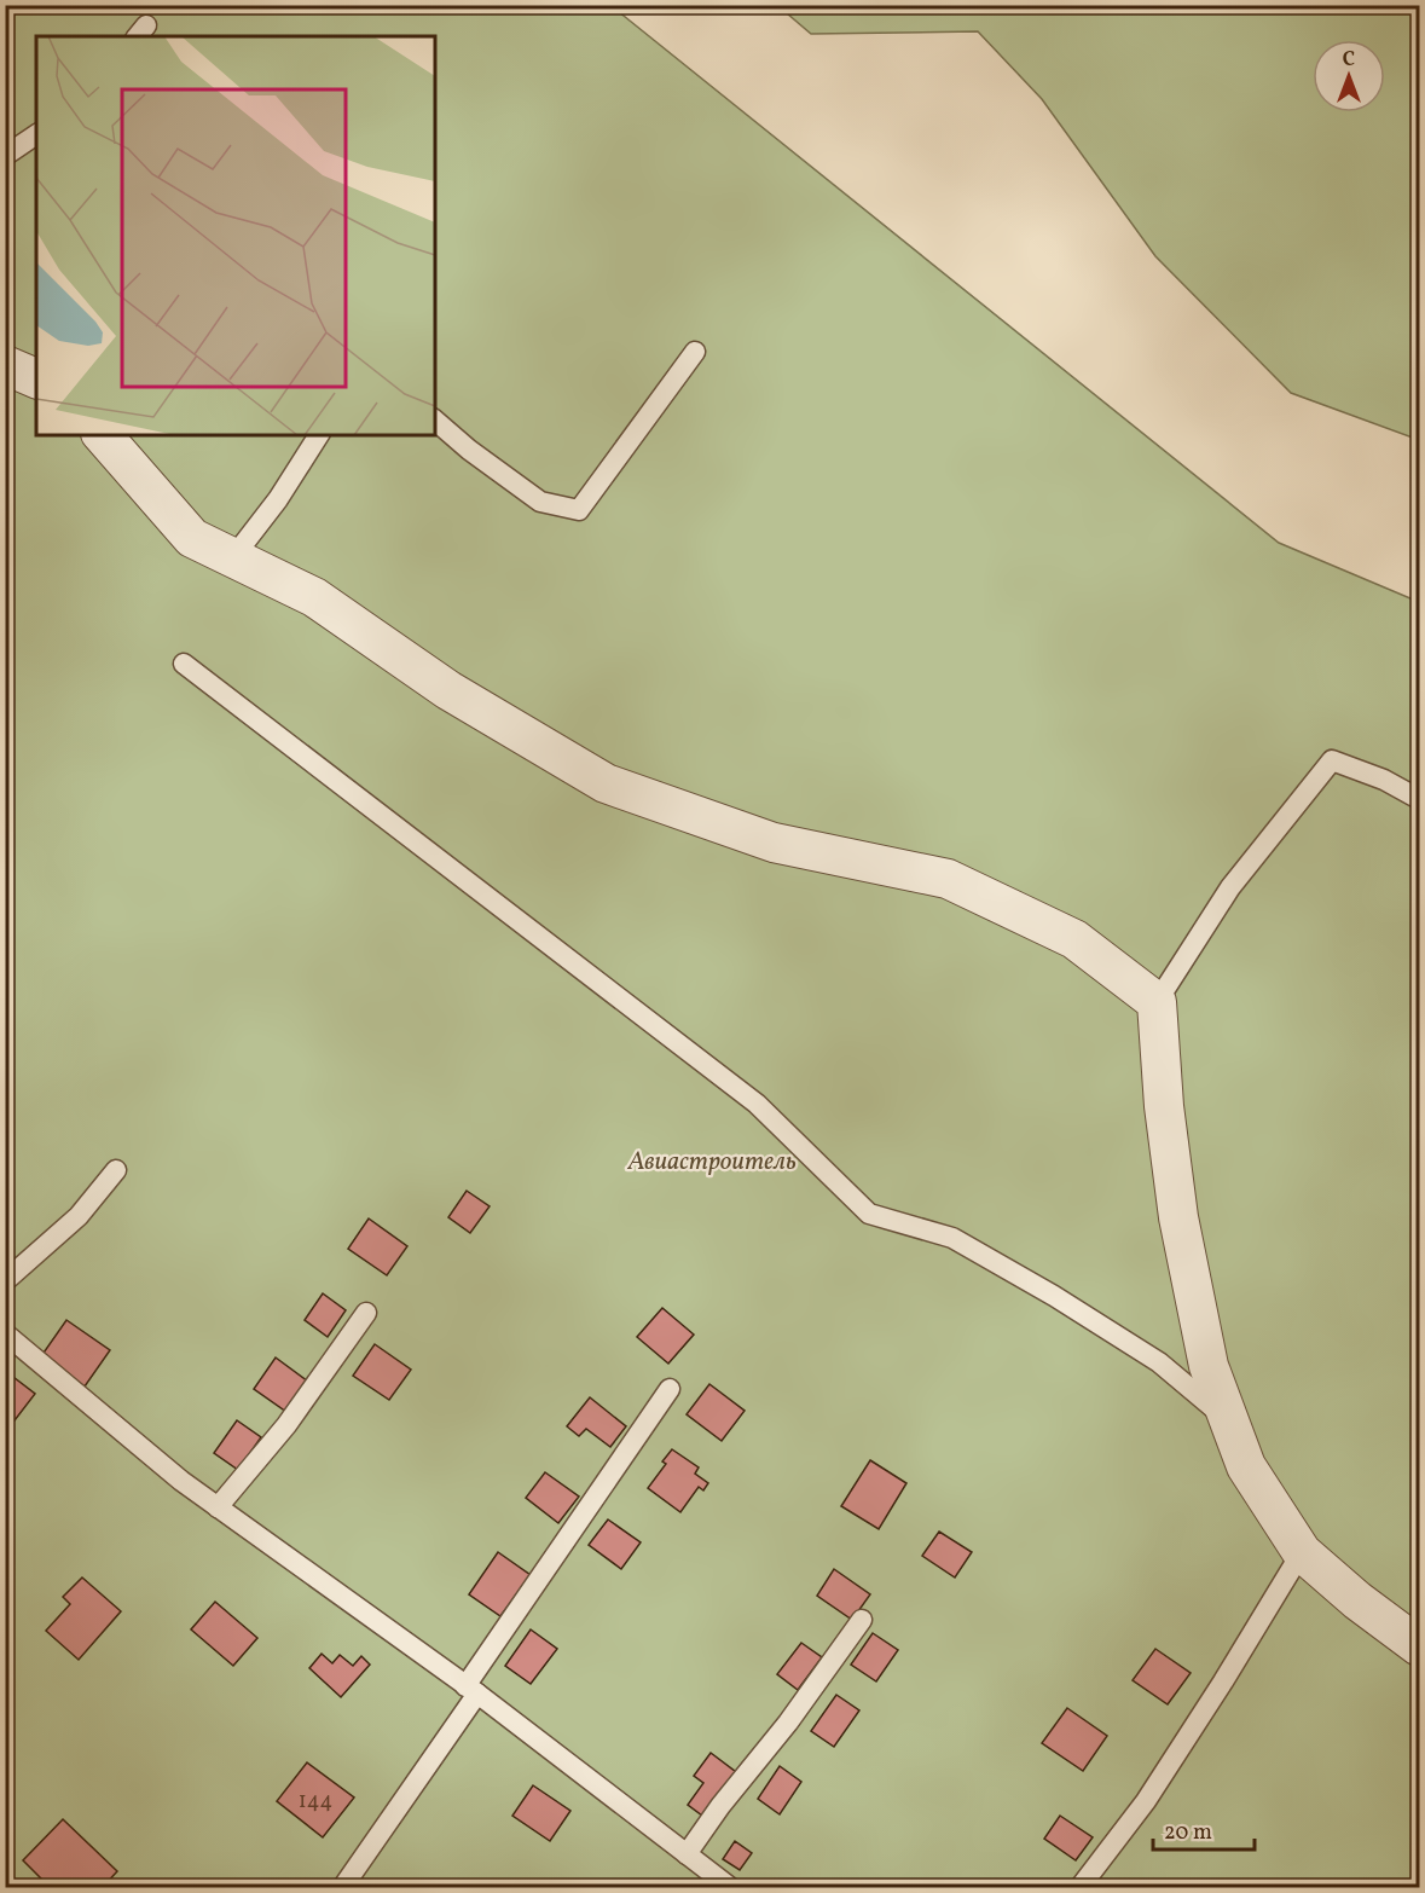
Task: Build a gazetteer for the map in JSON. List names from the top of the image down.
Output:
{
  "parks": ["Авиастроитель"],
  "house_numbers": ["144"],
  "scale_bar": "20 m",
  "north": "top"
}
